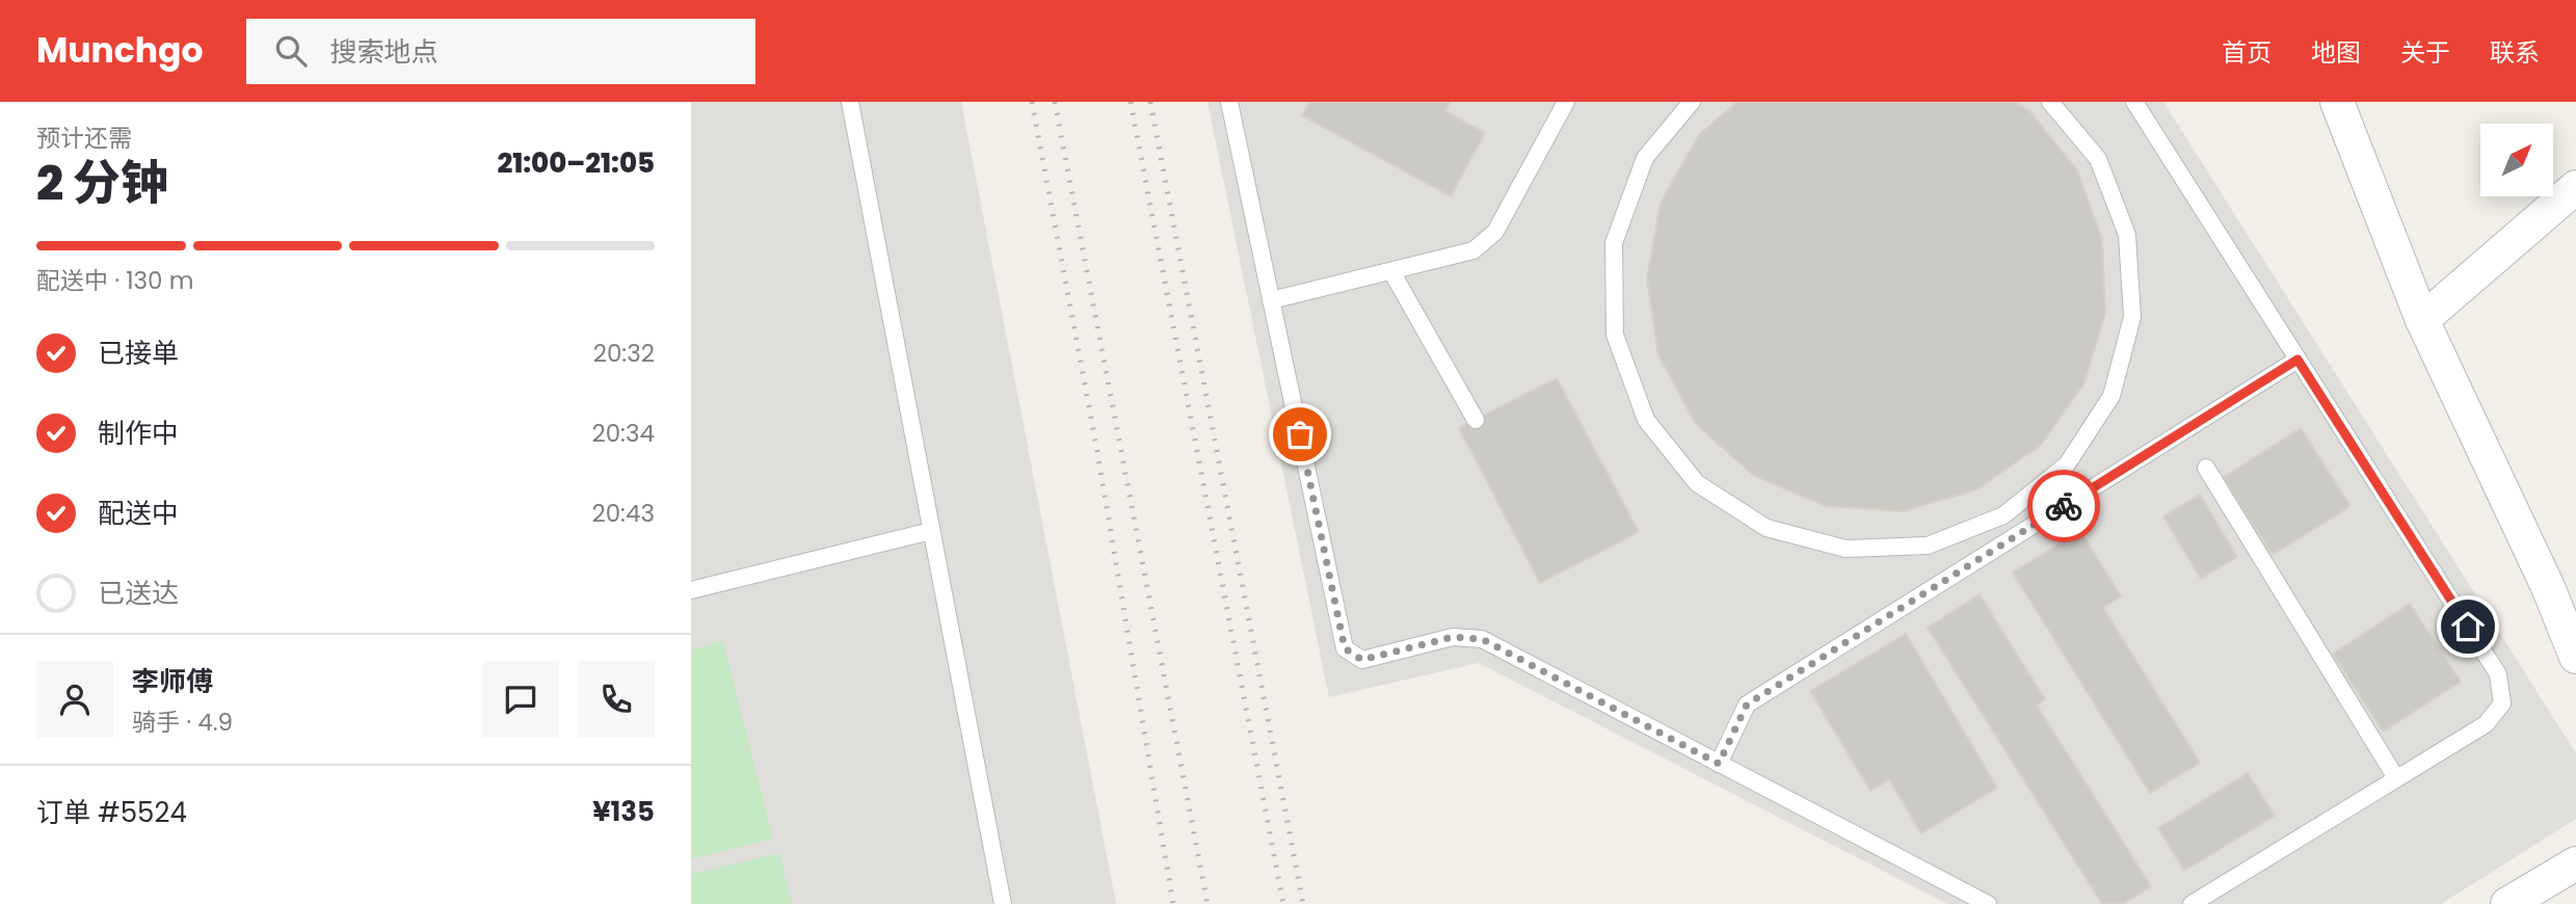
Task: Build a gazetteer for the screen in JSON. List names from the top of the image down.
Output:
{
  "north": "top right",
  "page": {
    "header": "Munchgo",
    "search": "搜索地点",
    "nav": [
      "首页",
      "地图",
      "关于",
      "联系"
    ],
    "heading": ["2 分钟", "预计还需", "21:00–21:05"],
    "panel": [
      "李师傅",
      "骑手 · 4.9",
      "订单 #5524",
      "¥135"
    ],
    "bar": "配送中 · 130 m",
    "list": [
      ["已接单", "20:32"],
      ["制作中", "20:34"],
      ["配送中", "20:43"],
      "已送达"
    ]
  }
}
